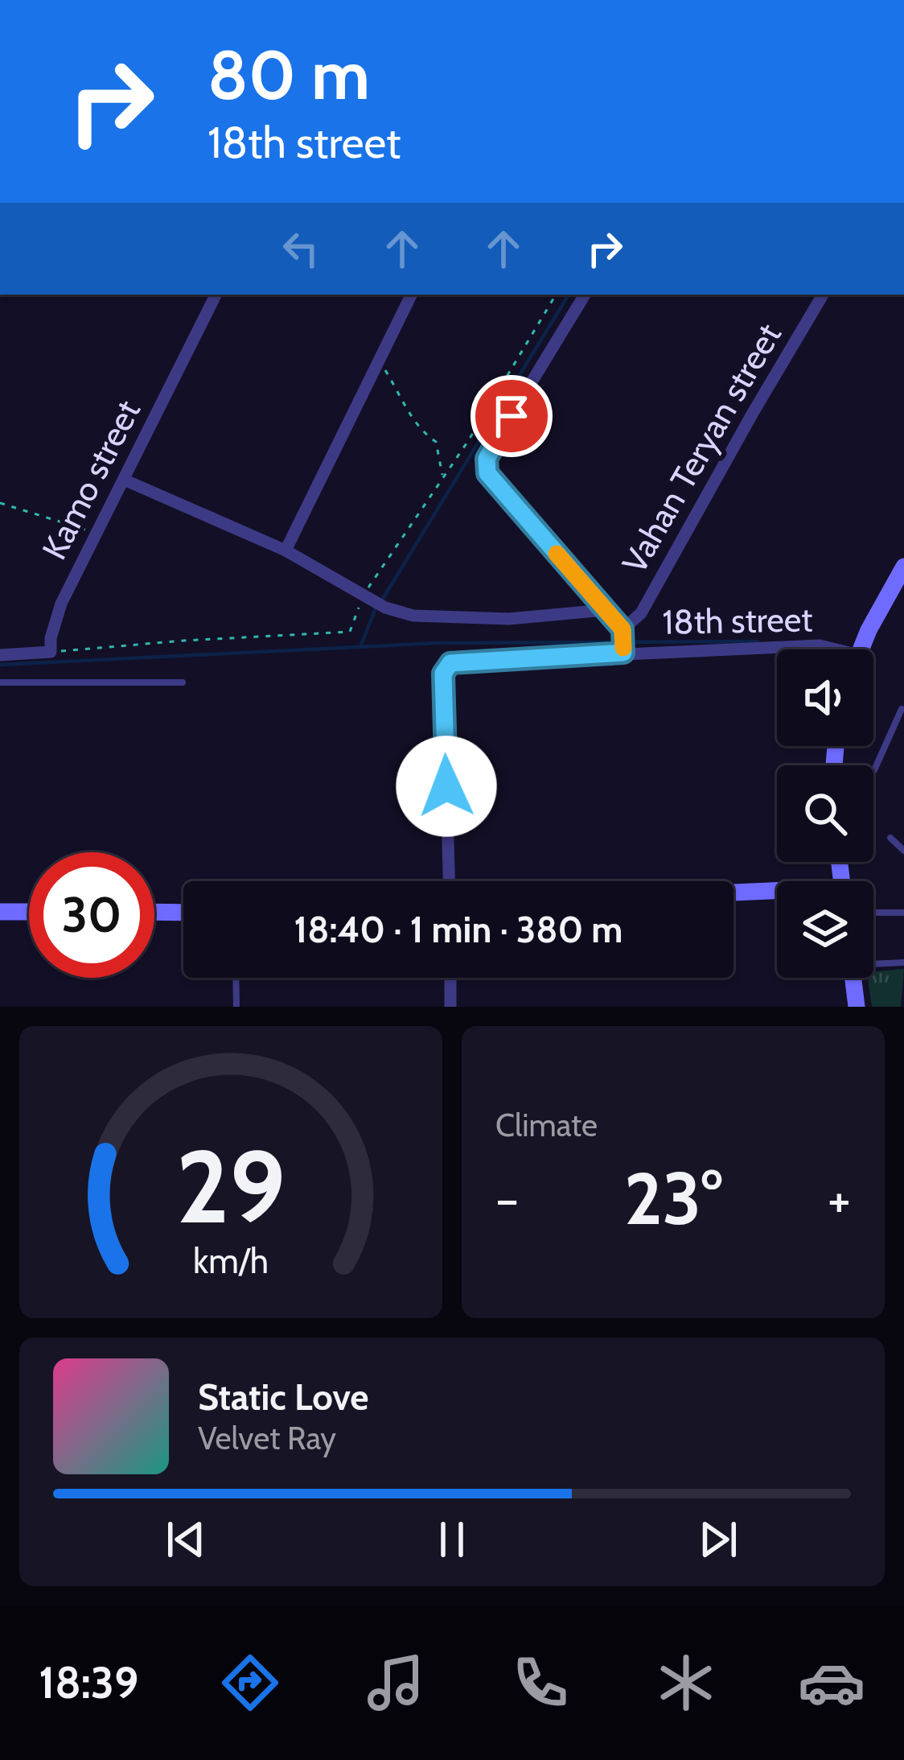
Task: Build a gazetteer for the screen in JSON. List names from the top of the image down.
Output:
{
  "streets": {
    "street": ["Vahan Teryan street", "Kamo street", "18th street"]
  },
  "page": {
    "turn": ["80 m", "18th street"],
    "limit": "30",
    "trip": "18:40 · 1 min · 380 m",
    "tile": "Climate",
    "heat": ["−", "23°", "+"],
    "song": ["Static Love", "Velvet Ray"],
    "tabs": "18:39",
    "gauge": ["29", "km/h"]
  }
}
